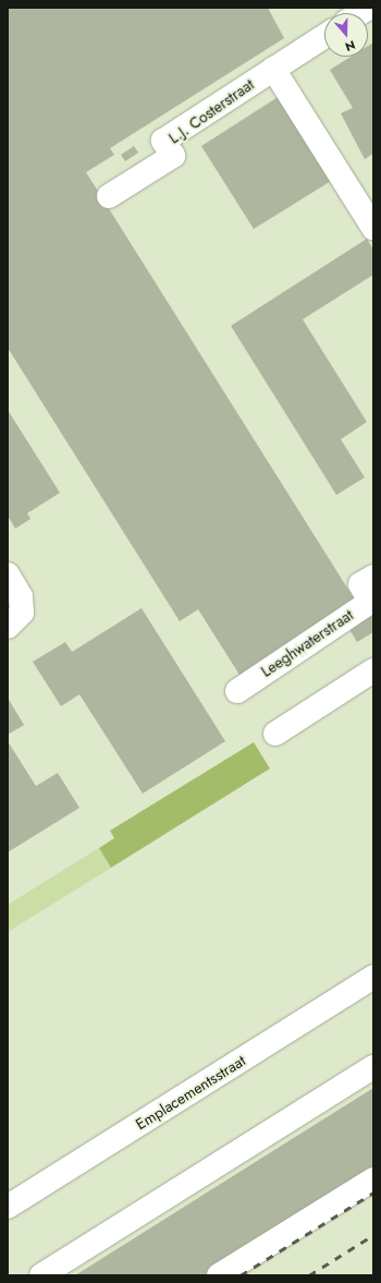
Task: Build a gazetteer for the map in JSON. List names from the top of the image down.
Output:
{
  "streets": {
    "street": ["L.J. Costerstraat", "Leeghwaterstraat", "Emplacementsstraat"]
  },
  "north": "bottom"
}
